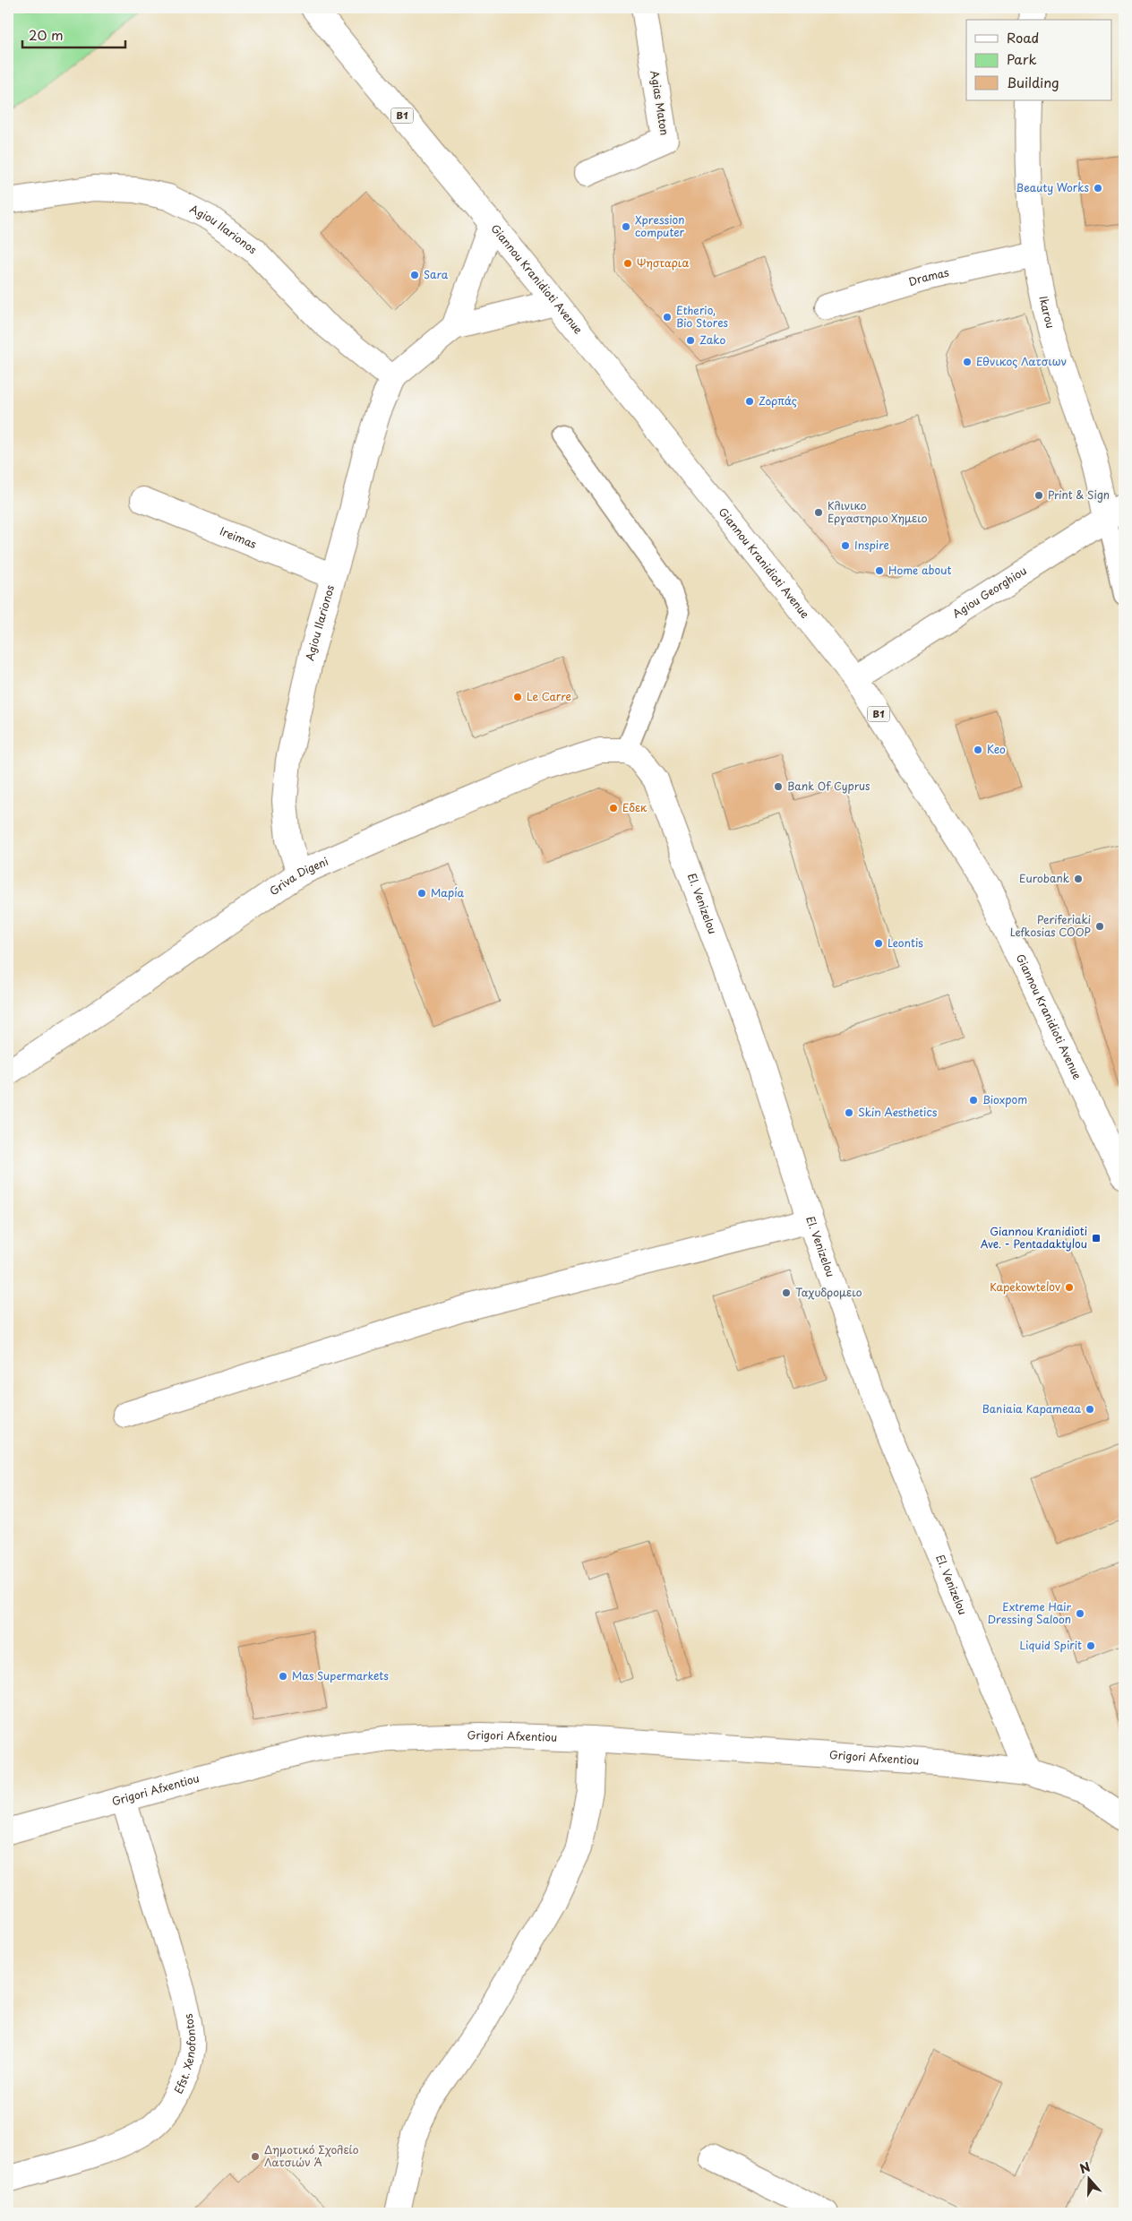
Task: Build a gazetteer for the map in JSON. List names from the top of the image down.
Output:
{
  "streets": {
    "street": [
      "Agias Maton",
      "B1",
      "Agiou Ilarionos",
      "Dramas",
      "Giannou Kranidioti Avenue",
      "Ikarou",
      "Ireimas",
      "Agiou Georghiou",
      "Griva Digeni",
      "El. Venizelou",
      "Grigori Afxentiou",
      "Efst. Xenofontos"
    ]
  },
  "crossings": [
    ["Agiou Ilarionos", "Giannou Kranidioti Avenue"],
    ["Agiou Ilarionos", "Ireimas"],
    ["Agiou Ilarionos", "Griva Digeni"],
    ["Dramas", "Ikarou"],
    ["Giannou Kranidioti Avenue", "Agiou Georghiou"],
    ["Ikarou", "Agiou Georghiou"],
    ["Griva Digeni", "El. Venizelou"],
    ["El. Venizelou", "Grigori Afxentiou"],
    ["Grigori Afxentiou", "Efst. Xenofontos"]
  ],
  "places": {
    "other": [
      "Beauty Works",
      "Xpression computer",
      "Ψησταρια",
      "Sara",
      "Etherio, Bio Stores",
      "Zako",
      "Εθνικος Λατσιων",
      "Ζορπάς",
      "Print & Sign",
      "Κλινικο Εργαστηριο Χημειο",
      "Inspire",
      "Home about",
      "Le Carre",
      "Keo",
      "Bank Of Cyprus",
      "Εδεκ",
      "Eurobank",
      "Mapía",
      "Periferiaki Lefkosias COOP",
      "Leontis",
      "Bioxpom",
      "Skin Aesthetics",
      "Kapekowtelov",
      "Ταχυδρομειο",
      "Baniaia Kapameaa",
      "Extreme Hair Dressing Saloon",
      "Liquid Spirit",
      "Mas Supermarkets",
      "Δημοτικό Σχολείο Λατσιών Α΄"
    ],
    "transit": ["Giannou Kranidioti Ave. - Pentadaktylou"]
  },
  "legend": ["Road", "Park", "Building"],
  "scale_bar": "20 m",
  "north": "top"
}
